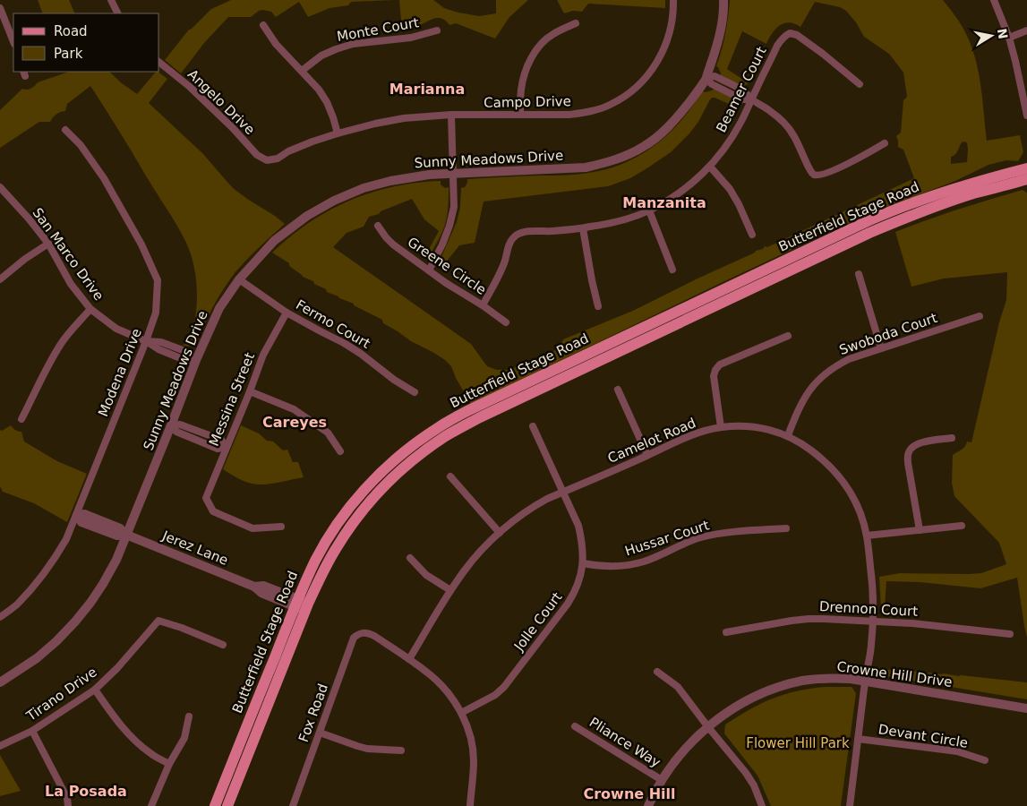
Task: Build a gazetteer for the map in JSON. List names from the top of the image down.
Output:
{
  "streets": {
    "main road": ["Butterfield Stage Road"],
    "street": [
      "Monte Court",
      "Beamer Court",
      "Angelo Drive",
      "Campo Drive",
      "Sunny Meadows Drive",
      "San Marco Drive",
      "Greene Circle",
      "Fermo Court",
      "Swoboda Court",
      "Modena Drive",
      "Messina Street",
      "Camelot Road",
      "Hussar Court",
      "Jerez Lane",
      "Drennon Court",
      "Jolle Court",
      "Crowne Hill Drive",
      "Tirano Drive",
      "Fox Road",
      "Devant Circle",
      "Pliance Way"
    ]
  },
  "crossings": [
    ["Beamer Court", "Greene Circle"],
    ["Angelo Drive", "Campo Drive"],
    ["Sunny Meadows Drive", "San Marco Drive"],
    ["Sunny Meadows Drive", "Fermo Court"],
    ["Sunny Meadows Drive", "Jerez Lane"],
    ["Butterfield Stage Road", "Jerez Lane"],
    ["San Marco Drive", "Modena Drive"],
    ["Fermo Court", "Messina Street"],
    ["Swoboda Court", "Camelot Road"],
    ["Modena Drive", "Jerez Lane"],
    ["Camelot Road", "Drennon Court"],
    ["Camelot Road", "Jolle Court"],
    ["Camelot Road", "Crowne Hill Drive"],
    ["Camelot Road", "Fox Road"],
    ["Camelot Road", "Devant Circle"],
    ["Hussar Court", "Jolle Court"],
    ["Crowne Hill Drive", "Pliance Way"]
  ],
  "districts": [
    "Marianna",
    "Manzanita",
    "Careyes",
    "La Posada",
    "Crowne Hill"
  ],
  "parks": ["Flower Hill Park"],
  "legend": ["Road", "Park"],
  "north": "right"
}
